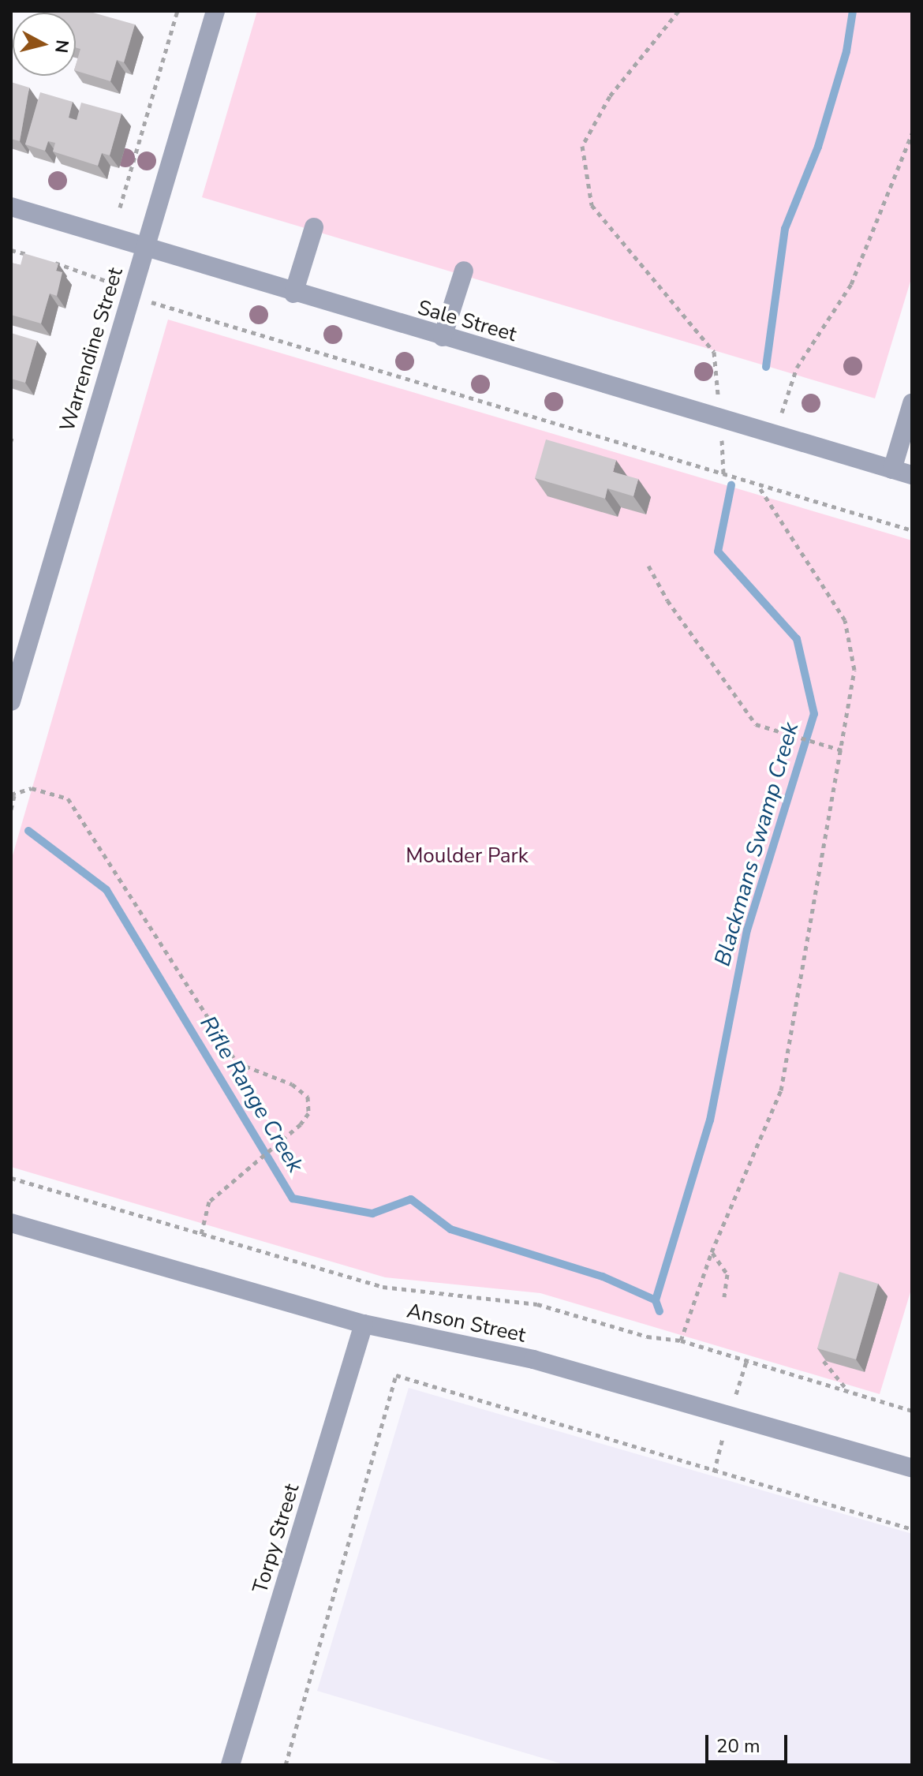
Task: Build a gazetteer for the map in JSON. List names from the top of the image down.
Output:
{
  "streets": {
    "street": [
      "Sale Street",
      "Warrendine Street",
      "Anson Street",
      "Torpy Street"
    ]
  },
  "crossings": [
    ["Sale Street", "Warrendine Street"],
    ["Anson Street", "Torpy Street"]
  ],
  "water": ["Blackmans Swamp Creek", "Rifle Range Creek"],
  "parks": ["Moulder Park"],
  "scale_bar": "20 m",
  "north": "right"
}
